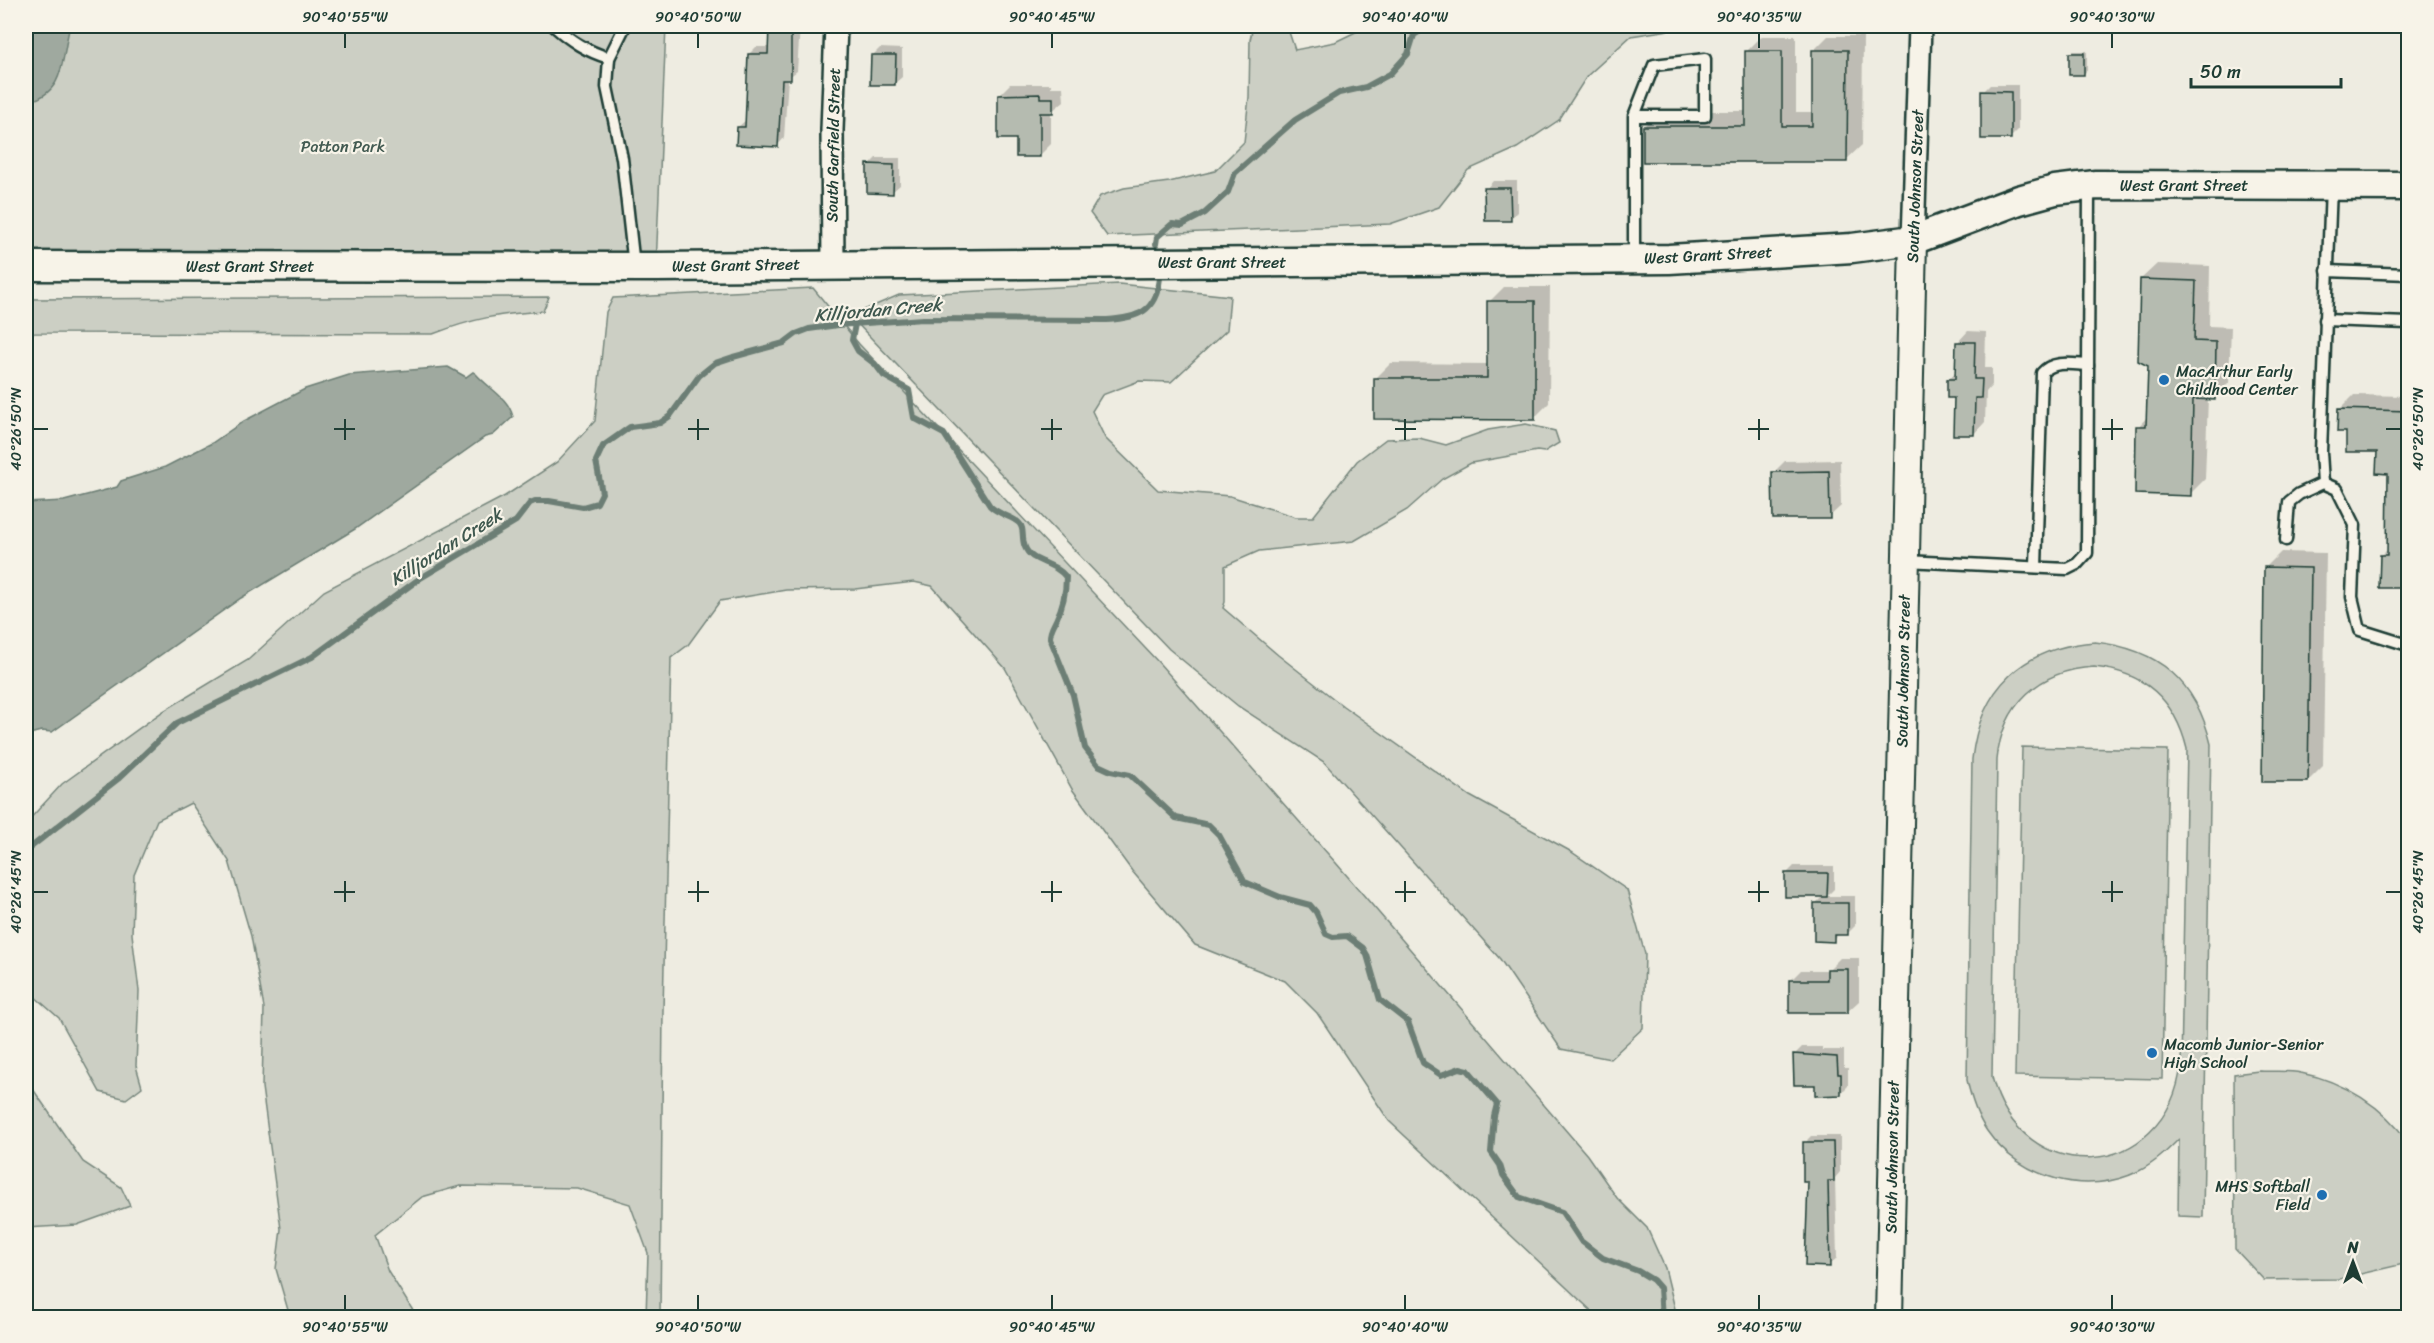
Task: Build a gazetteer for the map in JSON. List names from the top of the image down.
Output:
{
  "streets": {
    "main road": ["West Grant Street"],
    "street": ["South Garfield Street", "South Johnson Street"]
  },
  "crossings": [
    ["South Garfield Street", "West Grant Street"],
    ["West Grant Street", "South Johnson Street"]
  ],
  "water": ["Killjordan Creek"],
  "parks": ["Patton Park"],
  "places": ["MacArthur Early Childhood Center", "Macomb Junior-Senior High School", "MHS Softball Field"],
  "scale_bar": "50 m",
  "north": "top",
  "coordinates": [
    "90°40'55\"W",
    "90°40'50\"W",
    "90°40'45\"W",
    "90°40'40\"W",
    "90°40'35\"W",
    "90°40'30\"W",
    "40°26'50\"N",
    "40°26'45\"N"
  ]
}
